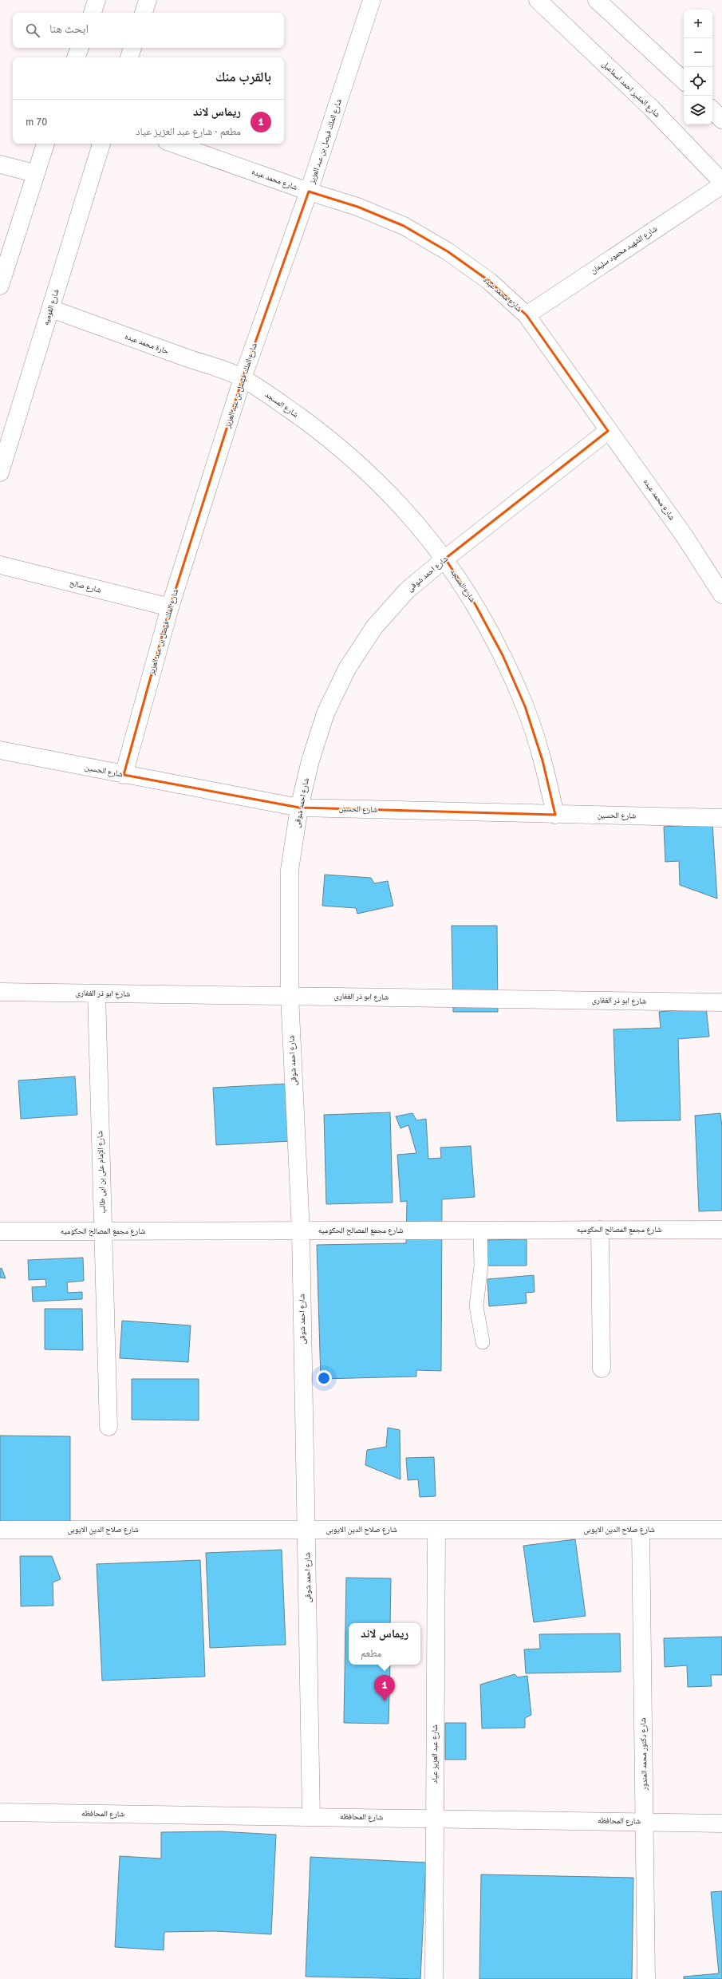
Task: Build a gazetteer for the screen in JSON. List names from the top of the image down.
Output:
{
  "streets": {
    "street": [
      "شارع المشير احمد اسماعيل",
      "شارع الملك فيصل بن عبد العزيز",
      "شارع محمد عبده",
      "شارع الشهيد محمود سليمان",
      "شارع القوميه",
      "حارة محمد عبده",
      "شارع المسجد",
      "شارع احمد شوقى",
      "شارع صالح",
      "شارع الحسين",
      "شارع ابو ذر الغفارى",
      "شارع الإمام على بن ابى طالب",
      "شارع مجمع المصالح الحكوميه",
      "شارع صلاح الدين الايوبى",
      "شارع عبد العزيز عياد",
      "شارع دكتور محمد المندور",
      "شارع المحافظه"
    ]
  },
  "crossings": [
    ["شارع الملك فيصل بن عبد العزيز", "شارع محمد عبده"],
    ["شارع الملك فيصل بن عبد العزيز", "حارة محمد عبده"],
    ["شارع الملك فيصل بن عبد العزيز", "شارع المسجد"],
    ["شارع الملك فيصل بن عبد العزيز", "شارع صالح"],
    ["شارع الملك فيصل بن عبد العزيز", "شارع الحسين"],
    ["شارع محمد عبده", "شارع الشهيد محمود سليمان"],
    ["شارع محمد عبده", "شارع احمد شوقى"],
    ["شارع القوميه", "حارة محمد عبده"],
    ["حارة محمد عبده", "شارع المسجد"],
    ["شارع المسجد", "شارع احمد شوقى"],
    ["شارع المسجد", "شارع الحسين"],
    ["شارع احمد شوقى", "شارع الحسين"],
    ["شارع احمد شوقى", "شارع ابو ذر الغفارى"],
    ["شارع احمد شوقى", "شارع مجمع المصالح الحكوميه"],
    ["شارع احمد شوقى", "شارع صلاح الدين الايوبى"],
    ["شارع احمد شوقى", "شارع المحافظه"],
    ["شارع ابو ذر الغفارى", "شارع الإمام على بن ابى طالب"],
    ["شارع الإمام على بن ابى طالب", "شارع مجمع المصالح الحكوميه"],
    ["شارع صلاح الدين الايوبى", "شارع عبد العزيز عياد"],
    ["شارع صلاح الدين الايوبى", "شارع دكتور محمد المندور"],
    ["شارع عبد العزيز عياد", "شارع المحافظه"],
    ["شارع دكتور محمد المندور", "شارع المحافظه"]
  ],
  "page": {
    "map_buttons": ["+", "−"],
    "search": "ابحث هنا",
    "heading": "بالقرب منك",
    "list": [
      {
        "mark": "1",
        "name": "ريماس لاند",
        "note": "مطعم · شارع عبد العزيز عياد",
        "value": "70 m"
      }
    ],
    "popup": ["ريماس لاند", "مطعم"],
    "pins": "1"
  }
}
